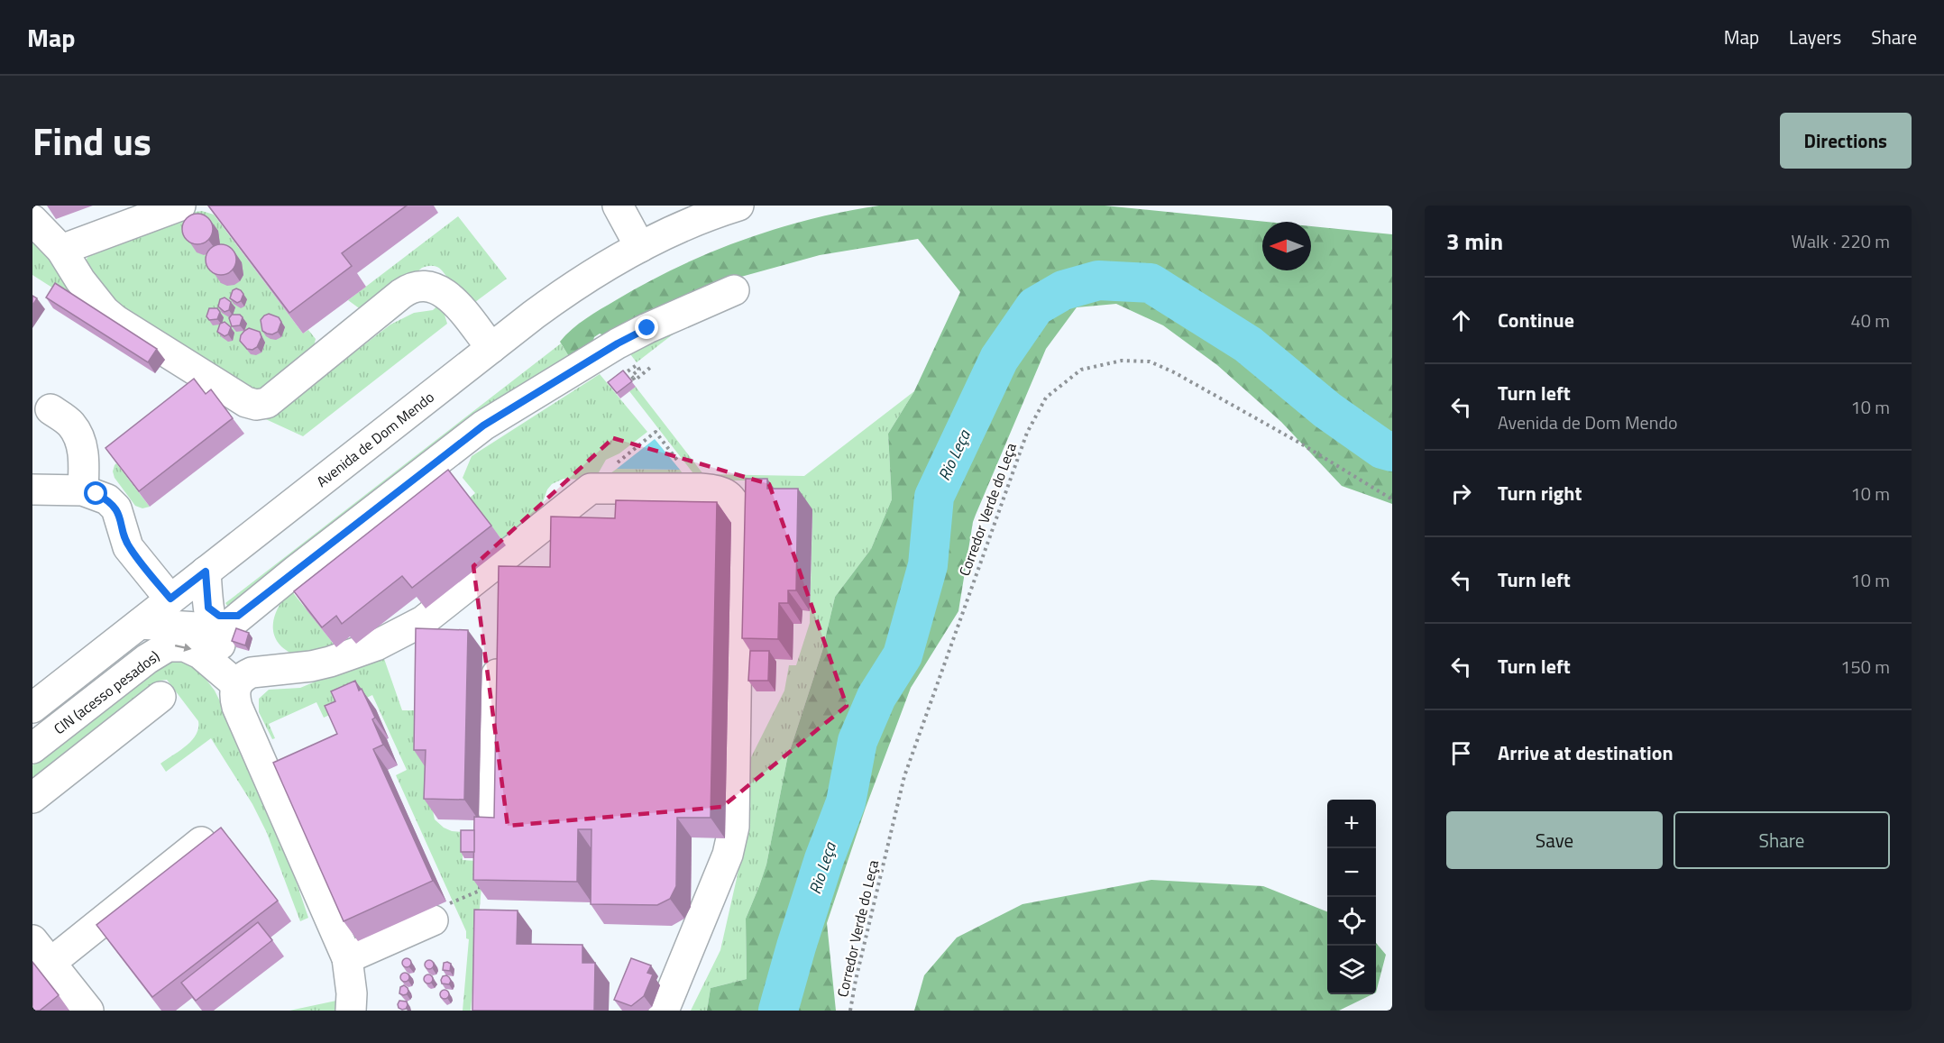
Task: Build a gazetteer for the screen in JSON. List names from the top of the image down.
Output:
{
  "streets": {
    "main road": ["Avenida de Dom Mendo", "CIN (acesso pesados)"],
    "path": ["Corredor Verde do Leça"]
  },
  "water": ["Rio Leça"],
  "north": "left",
  "page": {
    "header": "Map",
    "nav": ["Map", "Layers", "Share"],
    "title": "Find us",
    "buttons": [
      "Directions",
      ["Save", "Share"]
    ],
    "heading": ["3 min", "Walk · 220 m"],
    "list": [
      ["Continue", "40 m"],
      ["Turn left", "Avenida de Dom Mendo", "10 m"],
      ["Turn right", "10 m"],
      ["Turn left", "10 m"],
      ["Turn left", "150 m"],
      "Arrive at destination"
    ],
    "map_buttons": ["+", "−"]
  }
}
